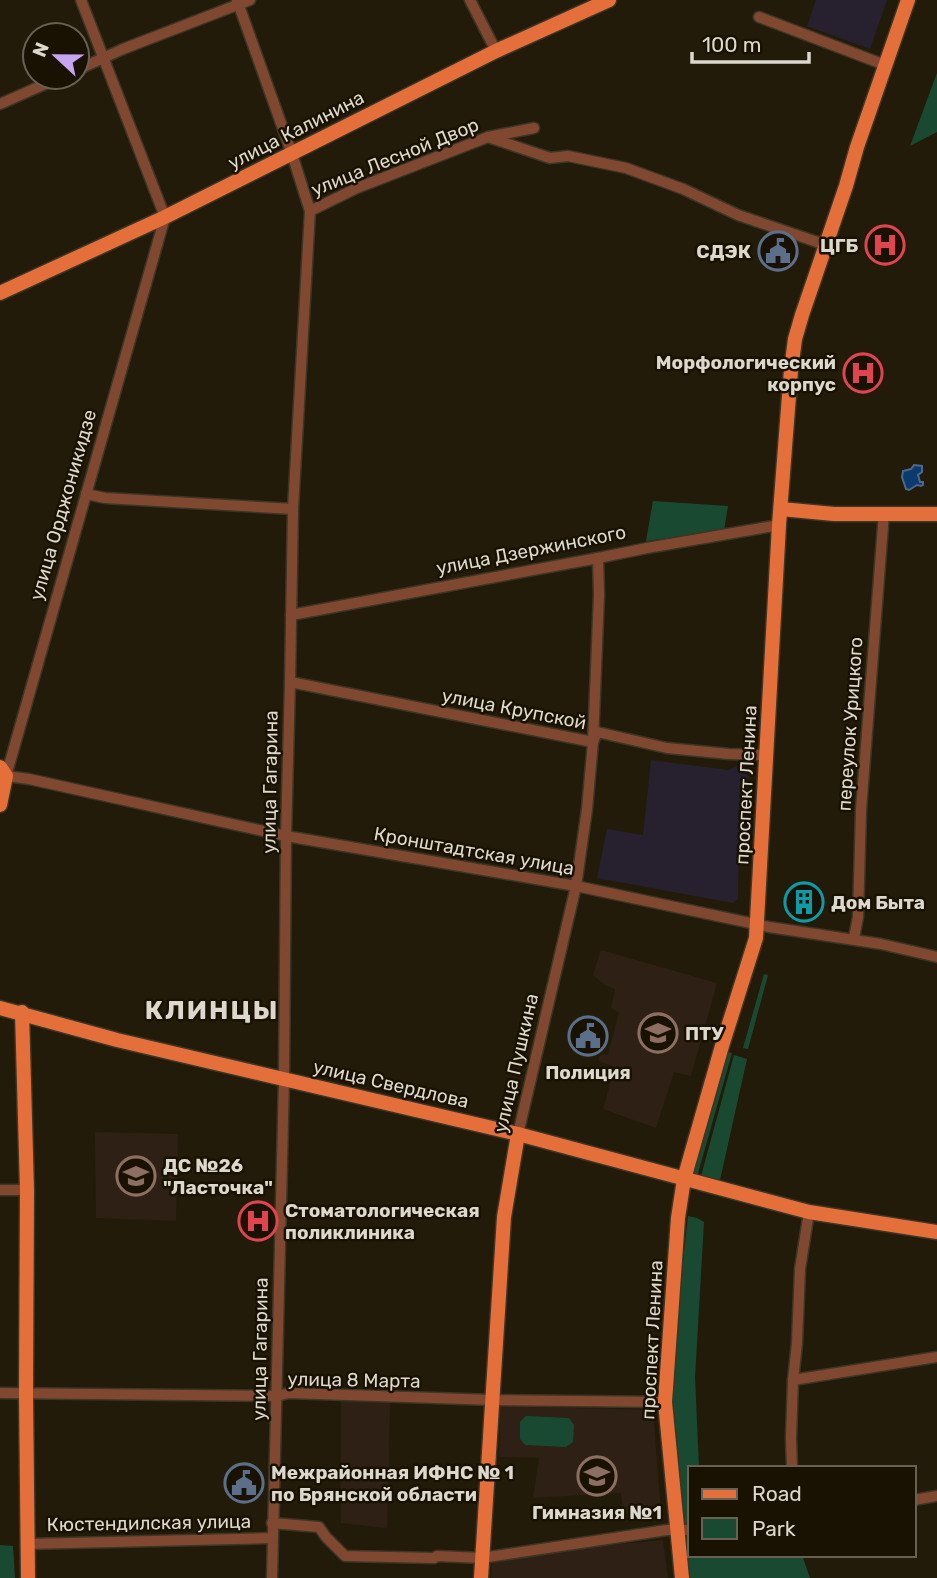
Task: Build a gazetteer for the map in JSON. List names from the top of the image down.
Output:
{
  "streets": {
    "main road": [
      "улица Калинина",
      "улица Орджоникидзе",
      "проспект Ленина",
      "улица Пушкина",
      "улица Свердлова"
    ],
    "street": [
      "улица Лесной Двор",
      "улица Дзержинского",
      "улица Крупской",
      "переулок Урицкого",
      "улица Гагарина",
      "Кронштадтская улица",
      "улица 8 Марта",
      "Кюстендилская улица"
    ]
  },
  "crossings": [
    ["улица Калинина", "улица Орджоникидзе"],
    ["улица Калинина", "улица Гагарина"],
    ["улица Лесной Двор", "улица Гагарина"],
    ["улица Орджоникидзе", "Кронштадтская улица"],
    ["улица Дзержинского", "улица Гагарина"],
    ["улица Дзержинского", "проспект Ленина"],
    ["улица Дзержинского", "улица Пушкина"],
    ["улица Крупской", "улица Гагарина"],
    ["улица Крупской", "проспект Ленина"],
    ["улица Крупской", "улица Пушкина"],
    ["переулок Урицкого", "Кронштадтская улица"],
    ["улица Гагарина", "Кронштадтская улица"],
    ["улица Гагарина", "улица Свердлова"],
    ["улица Гагарина", "улица 8 Марта"],
    ["улица Гагарина", "Кюстендилская улица"],
    ["проспект Ленина", "Кронштадтская улица"],
    ["проспект Ленина", "улица Свердлова"],
    ["проспект Ленина", "улица 8 Марта"],
    ["проспект Ленина", "Кюстендилская улица"],
    ["Кронштадтская улица", "улица Пушкина"],
    ["улица Пушкина", "улица Свердлова"],
    ["улица Пушкина", "улица 8 Марта"],
    ["улица Пушкина", "Кюстендилская улица"]
  ],
  "districts": ["КЛИНЦЫ"],
  "places": {
    "hospital": ["ЦГБ", "Морфологический корпус", "Стоматологическая поликлиника"],
    "public building": ["СДЭК", "Полиция", "Межрайонная ИФНС № 1 по Брянской области"],
    "building": ["Дом Быта"],
    "school or university": ["ПТУ", "ДС №26 \"Ласточка\"", "Гимназия №1"]
  },
  "legend": ["Road", "Park"],
  "scale_bar": "100 m",
  "north": "left"
}
